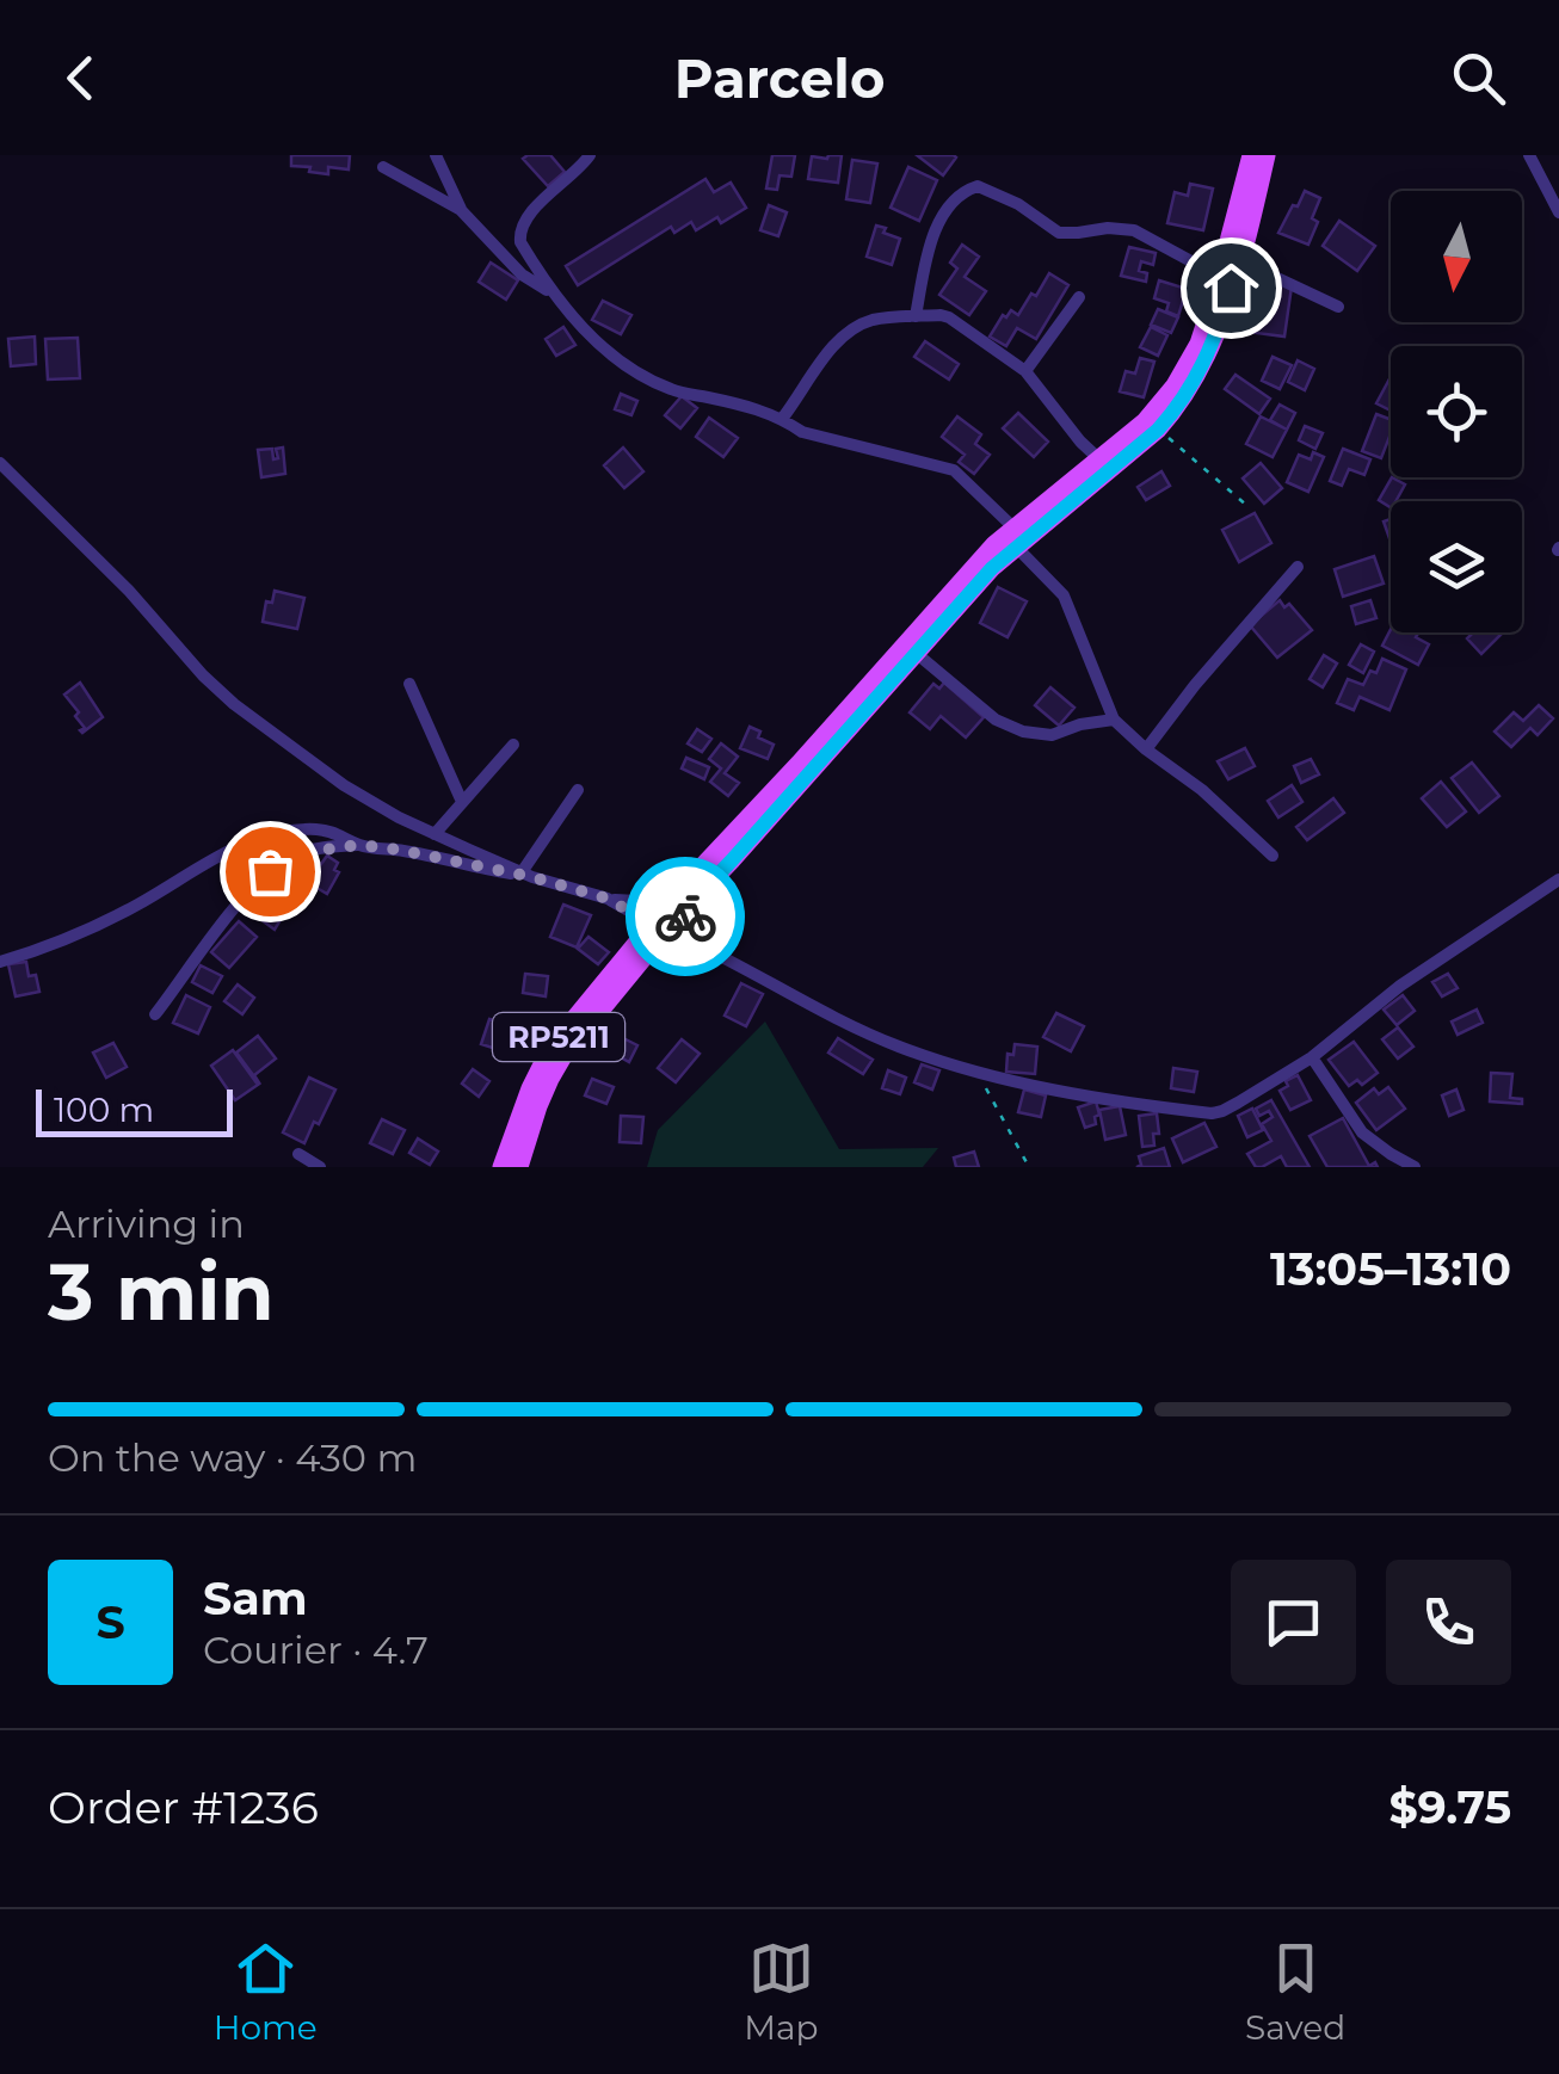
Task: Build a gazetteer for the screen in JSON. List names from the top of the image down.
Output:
{
  "streets": {
    "main road": ["RP5211"]
  },
  "scale_bar": "100 m",
  "north": "bottom",
  "page": {
    "header": "Parcelo",
    "scale": "100 m",
    "heading": ["3 min", "Arriving in", "13:05–13:10"],
    "panel": [
      "Sam",
      "Courier · 4.7",
      "Order #1236",
      "$9.75"
    ],
    "bar": "On the way · 430 m",
    "round": "S",
    "tabs": ["Home", "Map", "Saved"]
  }
}
